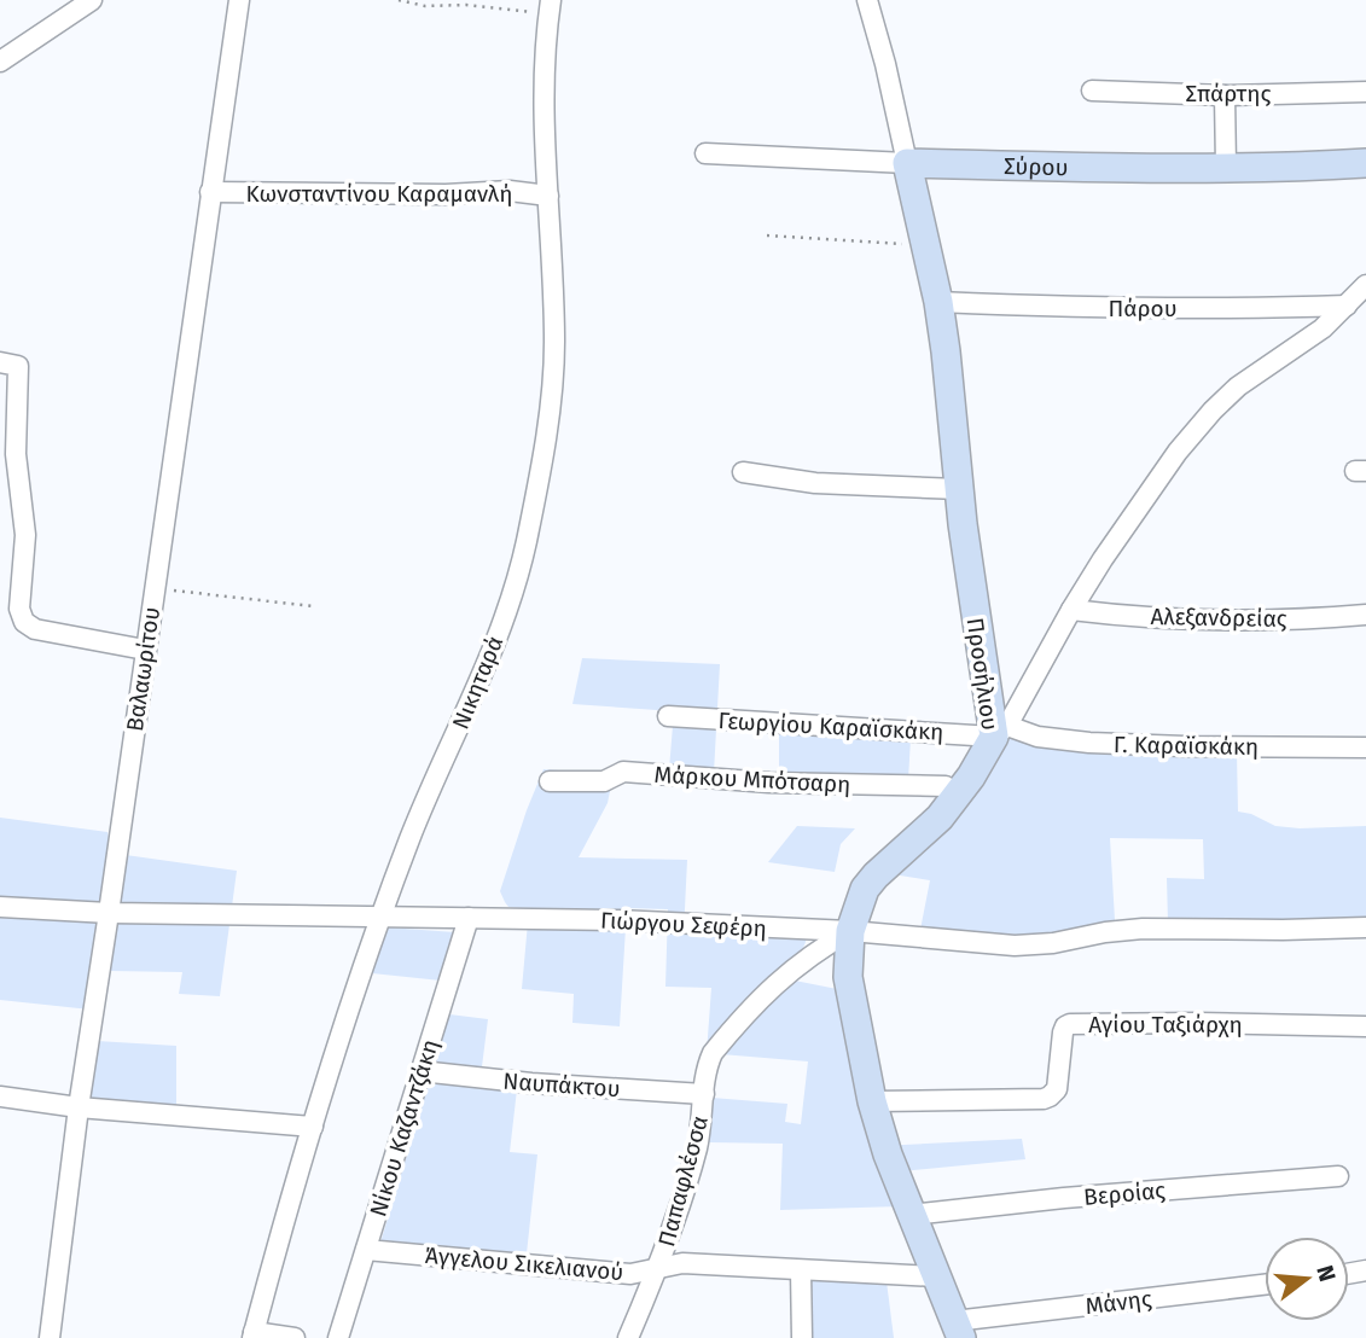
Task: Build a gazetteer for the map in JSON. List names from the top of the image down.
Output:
{
  "streets": {
    "street": [
      "Σπάρτης",
      "Σύρου",
      "Κωνσταντίνου Καραμανλή",
      "Πάρου",
      "Αλεξανδρείας",
      "Βαλαωρίτου",
      "Προσήλιου",
      "Νικηταρά",
      "Γεωργίου Καραϊσκάκη",
      "Γ. Καραϊσκάκη",
      "Μάρκου Μπότσαρη",
      "Γιώργου Σεφέρη",
      "Αγίου Ταξιάρχη",
      "Ναυπάκτου",
      "Νίκου Καζαντζάκη",
      "Παπαφλέσσα",
      "Βεροίας",
      "Άγγελου Σικελιανού",
      "Μάνης"
    ]
  },
  "crossings": [
    ["Σύρου", "Προσήλιου"],
    ["Κωνσταντίνου Καραμανλή", "Βαλαωρίτου"],
    ["Κωνσταντίνου Καραμανλή", "Νικηταρά"],
    ["Πάρου", "Προσήλιου"],
    ["Βαλαωρίτου", "Γιώργου Σεφέρη"],
    ["Προσήλιου", "Γεωργίου Καραϊσκάκη"],
    ["Προσήλιου", "Γ. Καραϊσκάκη"],
    ["Προσήλιου", "Μάρκου Μπότσαρη"],
    ["Προσήλιου", "Γιώργου Σεφέρη"],
    ["Προσήλιου", "Αγίου Ταξιάρχη"],
    ["Προσήλιου", "Παπαφλέσσα"],
    ["Προσήλιου", "Βεροίας"],
    ["Προσήλιου", "Άγγελου Σικελιανού"],
    ["Προσήλιου", "Μάνης"],
    ["Νικηταρά", "Γιώργου Σεφέρη"],
    ["Γεωργίου Καραϊσκάκη", "Γ. Καραϊσκάκη"],
    ["Γιώργου Σεφέρη", "Νίκου Καζαντζάκη"],
    ["Γιώργου Σεφέρη", "Παπαφλέσσα"],
    ["Ναυπάκτου", "Νίκου Καζαντζάκη"],
    ["Ναυπάκτου", "Παπαφλέσσα"],
    ["Νίκου Καζαντζάκη", "Άγγελου Σικελιανού"],
    ["Παπαφλέσσα", "Άγγελου Σικελιανού"]
  ],
  "north": "right"
}
